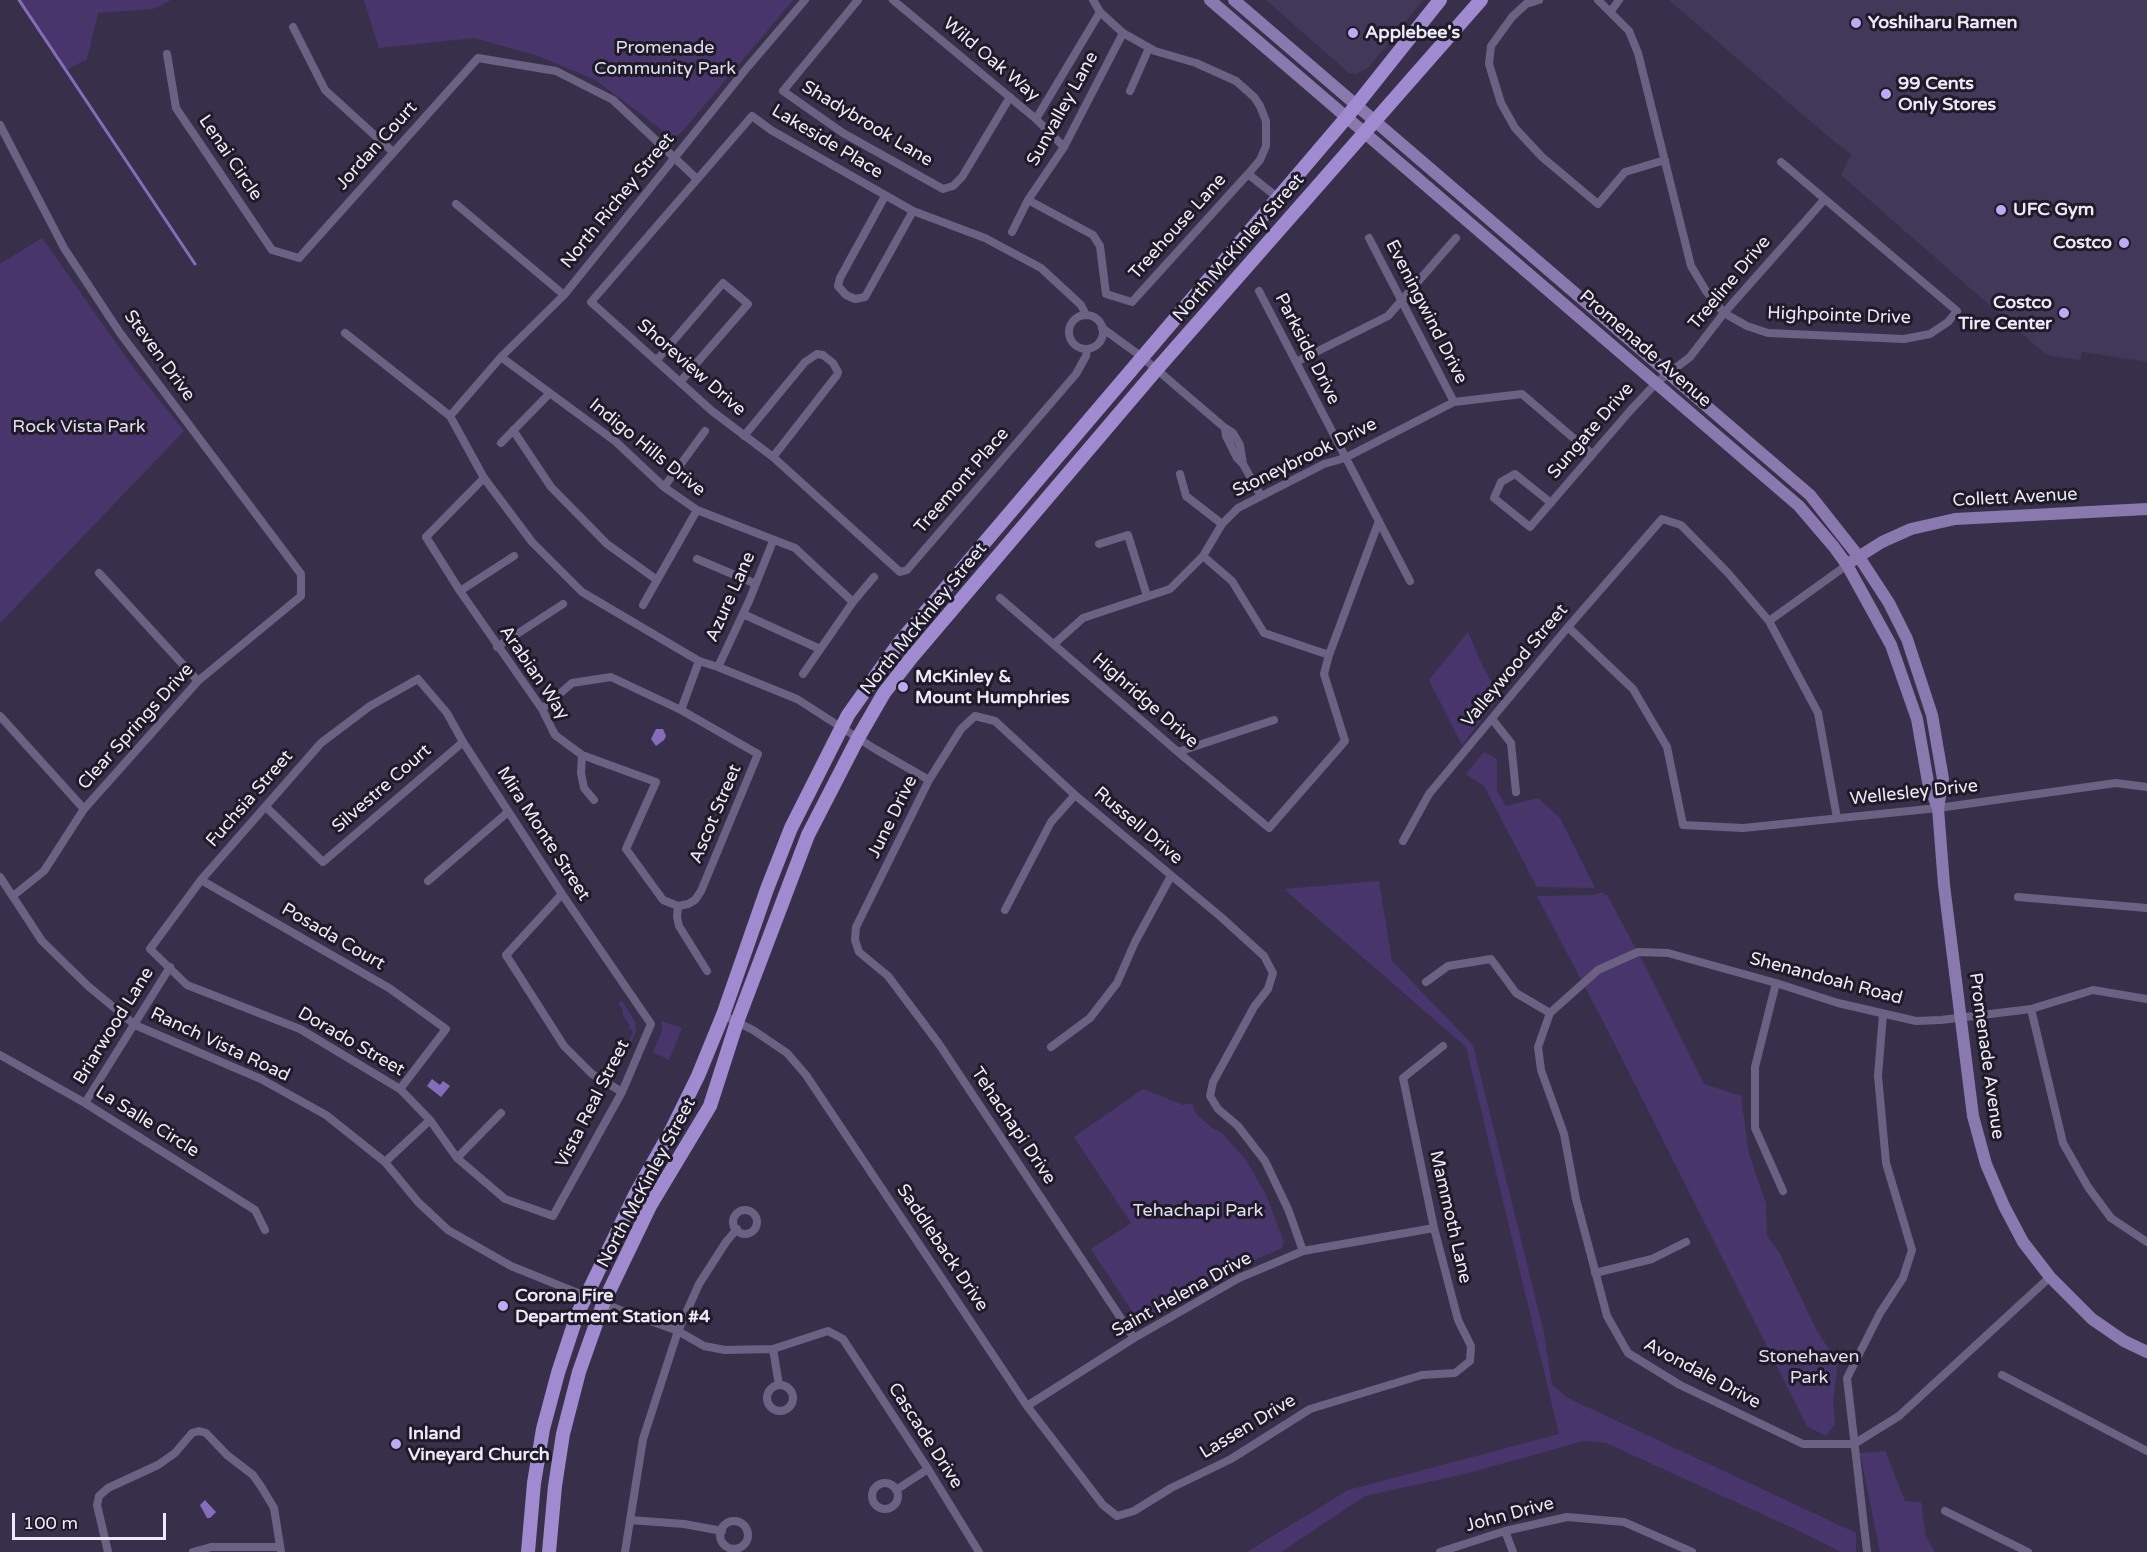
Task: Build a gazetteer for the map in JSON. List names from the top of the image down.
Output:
{
  "streets": {
    "main road": ["North McKinley Street", "Promenade Avenue", "Collett Avenue"],
    "street": [
      "Wild Oak Way",
      "Sunvalley Lane",
      "Shadybrook Lane",
      "Lakeside Place",
      "Jordan Court",
      "Lenai Circle",
      "North Richey Street",
      "Treehouse Lane",
      "Treeline Drive",
      "Eveningwind Drive",
      "Highpointe Drive",
      "Parkside Drive",
      "Steven Drive",
      "Shoreview Drive",
      "Sungate Drive",
      "Indigo Hills Drive",
      "Stoneybrook Drive",
      "Treemont Place",
      "Azure Lane",
      "Valleywood Street",
      "Arabian Way",
      "Highridge Drive",
      "Clear Springs Drive",
      "Silvestre Court",
      "Wellesley Drive",
      "Fuchsia Street",
      "Ascot Street",
      "June Drive",
      "Russell Drive",
      "Mira Monte Street",
      "Posada Court",
      "Shenandoah Road",
      "Briarwood Lane",
      "Dorado Street",
      "Ranch Vista Road",
      "Vista Real Street",
      "La Salle Circle",
      "Tehachapi Drive",
      "Mammoth Lane",
      "Saddleback Drive",
      "Saint Helena Drive",
      "Avondale Drive",
      "Lassen Drive",
      "Cascade Drive",
      "John Drive"
    ]
  },
  "crossings": [
    ["Wild Oak Way", "Sunvalley Lane"],
    ["Wild Oak Way", "Shadybrook Lane"],
    ["Sunvalley Lane", "Treehouse Lane"],
    ["Lakeside Place", "North McKinley Street"],
    ["Lakeside Place", "Shoreview Drive"],
    ["Lakeside Place", "Stoneybrook Drive"],
    ["Lakeside Place", "Treemont Place"],
    ["Jordan Court", "Lenai Circle"],
    ["Jordan Court", "North Richey Street"],
    ["North Richey Street", "Indigo Hills Drive"],
    ["Treehouse Lane", "North McKinley Street"],
    ["North McKinley Street", "Promenade Avenue"],
    ["North McKinley Street", "Ranch Vista Road"],
    ["North McKinley Street", "Saddleback Drive"],
    ["Treeline Drive", "Highpointe Drive"],
    ["Treeline Drive", "Promenade Avenue"],
    ["Treeline Drive", "Sungate Drive"],
    ["Eveningwind Drive", "Stoneybrook Drive"],
    ["Parkside Drive", "Stoneybrook Drive"],
    ["Promenade Avenue", "Sungate Drive"],
    ["Promenade Avenue", "Collett Avenue"],
    ["Promenade Avenue", "Wellesley Drive"],
    ["Promenade Avenue", "Shenandoah Road"],
    ["Steven Drive", "Clear Springs Drive"],
    ["Shoreview Drive", "Treemont Place"],
    ["Sungate Drive", "Stoneybrook Drive"],
    ["Indigo Hills Drive", "Azure Lane"],
    ["Stoneybrook Drive", "Highridge Drive"],
    ["Collett Avenue", "Valleywood Street"],
    ["Valleywood Street", "Wellesley Drive"],
    ["Arabian Way", "Ascot Street"],
    ["Clear Springs Drive", "Ranch Vista Road"],
    ["Silvestre Court", "Fuchsia Street"],
    ["Silvestre Court", "Mira Monte Street"],
    ["Fuchsia Street", "Mira Monte Street"],
    ["Fuchsia Street", "Posada Court"],
    ["Fuchsia Street", "Briarwood Lane"],
    ["Fuchsia Street", "Dorado Street"],
    ["June Drive", "Russell Drive"],
    ["June Drive", "Tehachapi Drive"],
    ["Russell Drive", "Saint Helena Drive"],
    ["Mira Monte Street", "Vista Real Street"],
    ["Posada Court", "Dorado Street"],
    ["Shenandoah Road", "Avondale Drive"],
    ["Briarwood Lane", "Dorado Street"],
    ["Briarwood Lane", "Ranch Vista Road"],
    ["Briarwood Lane", "La Salle Circle"],
    ["Dorado Street", "Vista Real Street"],
    ["Ranch Vista Road", "Cascade Drive"],
    ["Tehachapi Drive", "Saint Helena Drive"],
    ["Mammoth Lane", "Saint Helena Drive"],
    ["Mammoth Lane", "Lassen Drive"],
    ["Saddleback Drive", "Saint Helena Drive"],
    ["Saddleback Drive", "Lassen Drive"]
  ],
  "parks": [
    "Promenade Community Park",
    "Rock Vista Park",
    "Tehachapi Park",
    "Stonehaven Park"
  ],
  "places": [
    "Yoshiharu Ramen",
    "Applebee's",
    "99 Cents Only Stores",
    "UFC Gym",
    "Costco",
    "Costco Tire Center",
    "McKinley & Mount Humphries",
    "Corona Fire Department Station #4",
    "Inland Vineyard Church"
  ],
  "scale_bar": "100 m"
}
